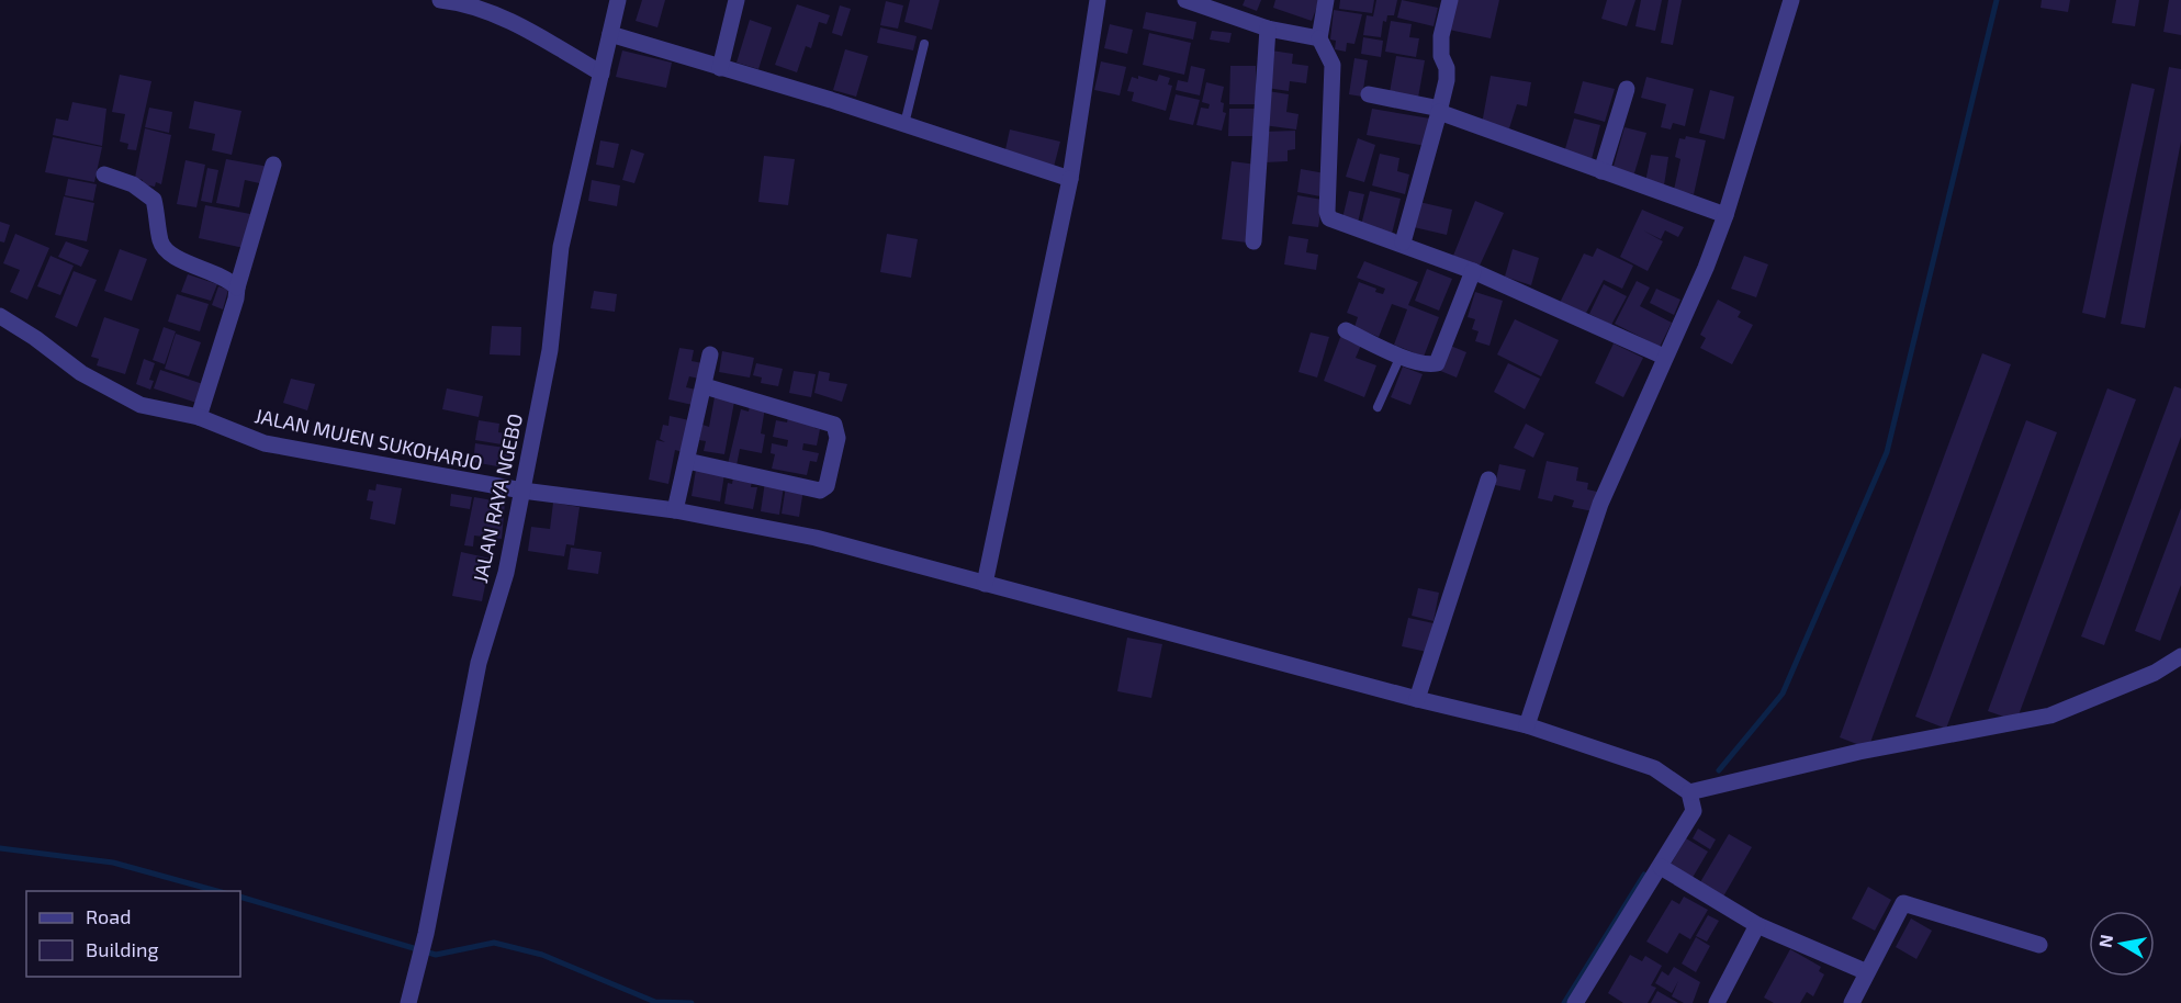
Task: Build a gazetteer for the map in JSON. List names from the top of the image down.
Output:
{
  "streets": {
    "street": ["JALAN MUJEN SUKOHARJO", "JALAN RAYA NGEBO"]
  },
  "crossings": [
    ["JALAN MUJEN SUKOHARJO", "JALAN RAYA NGEBO"]
  ],
  "legend": ["Road", "Building"],
  "north": "left"
}
